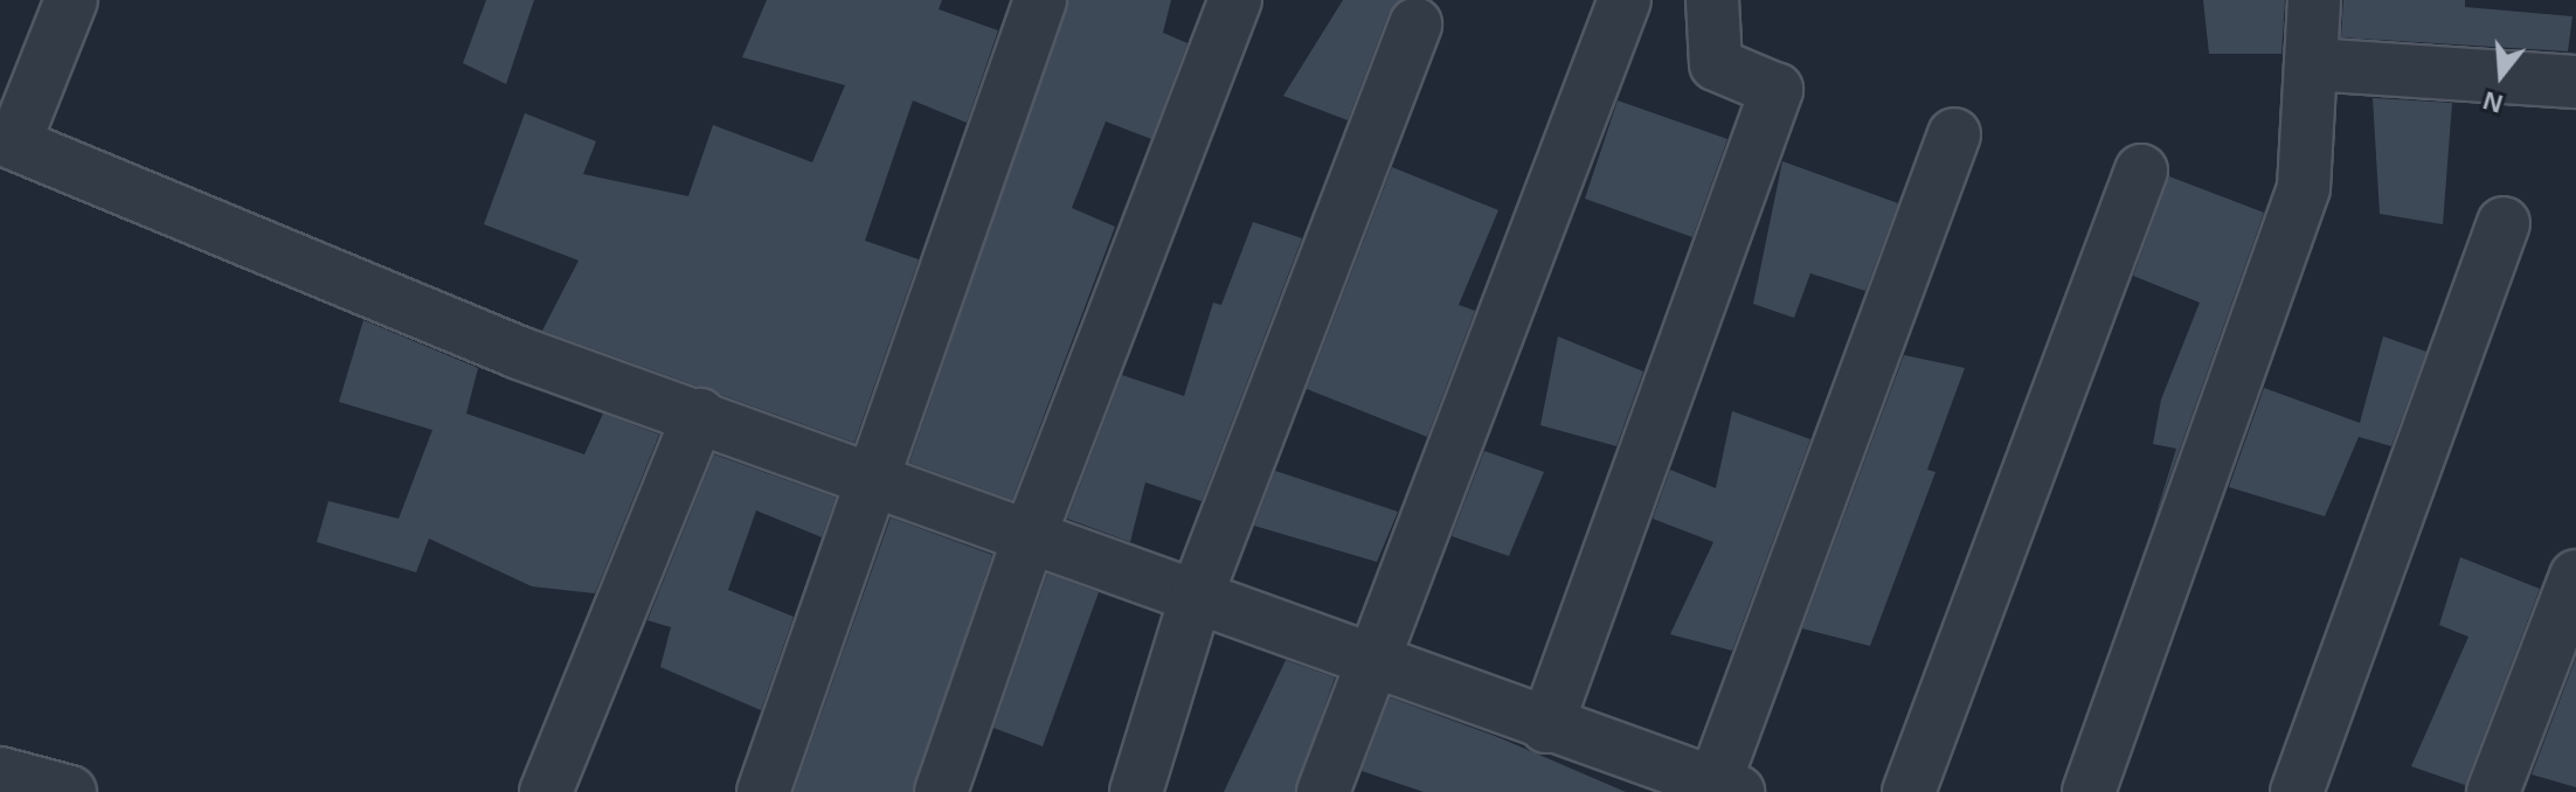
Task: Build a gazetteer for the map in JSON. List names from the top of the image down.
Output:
{
  "north": "bottom"
}
